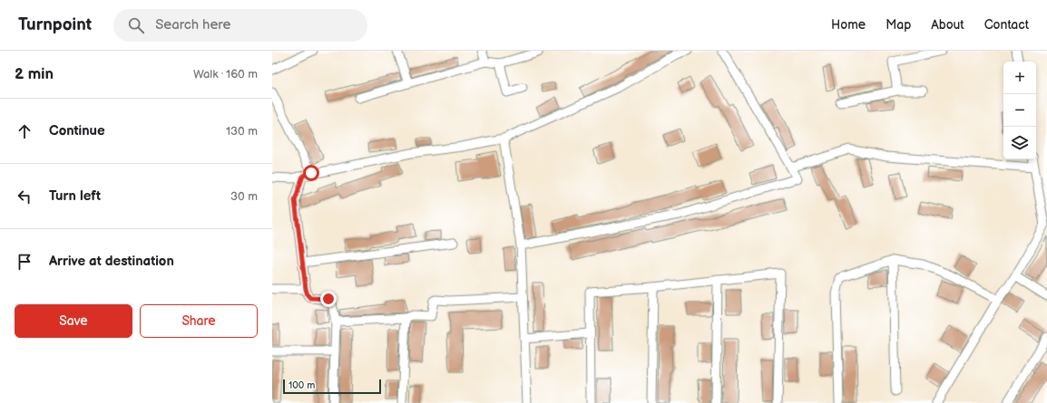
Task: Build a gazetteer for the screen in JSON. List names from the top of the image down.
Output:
{
  "scale_bar": "100 m",
  "page": {
    "header": "Turnpoint",
    "search": "Search here",
    "nav": [
      "Home",
      "Map",
      "About",
      "Contact"
    ],
    "heading": ["2 min", "Walk · 160 m"],
    "map_buttons": ["+", "−"],
    "list": [
      ["Continue", "130 m"],
      ["Turn left", "30 m"],
      "Arrive at destination"
    ],
    "buttons": ["Save", "Share"],
    "scale": "100 m"
  }
}
